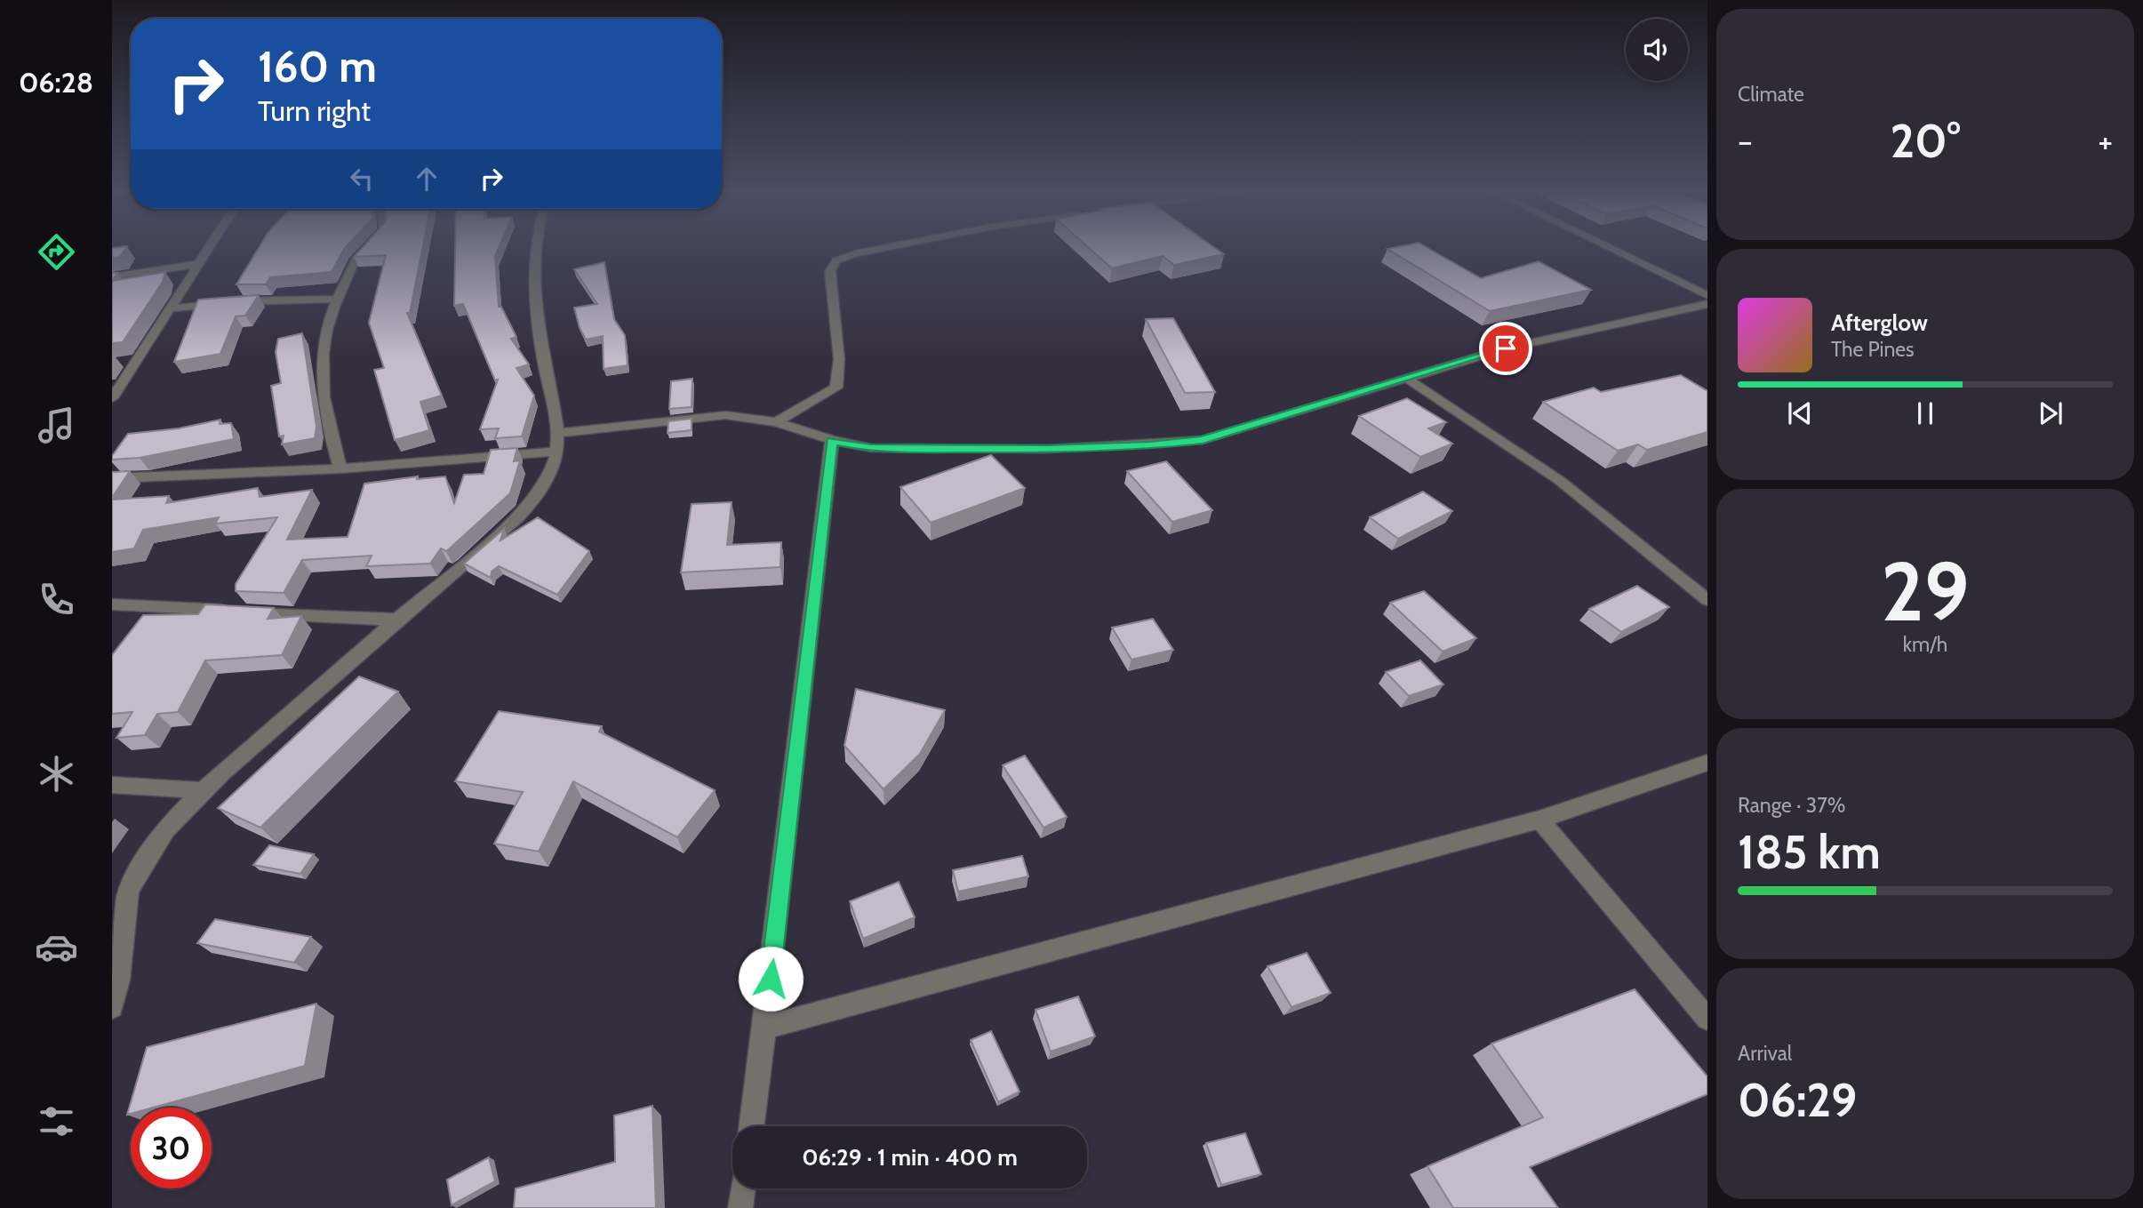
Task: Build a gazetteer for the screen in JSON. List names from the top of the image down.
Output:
{
  "page": {
    "tabs": "06:28",
    "tile": [
      "Climate",
      ["29", "km/h"],
      ["Range · 37%", "185 km"],
      ["Arrival", "06:29"]
    ],
    "turn": ["160 m", "Turn right"],
    "heat": ["−", "20°", "+"],
    "song": ["Afterglow", "The Pines"],
    "limit": "30",
    "trip": "06:29 · 1 min · 400 m"
  }
}
